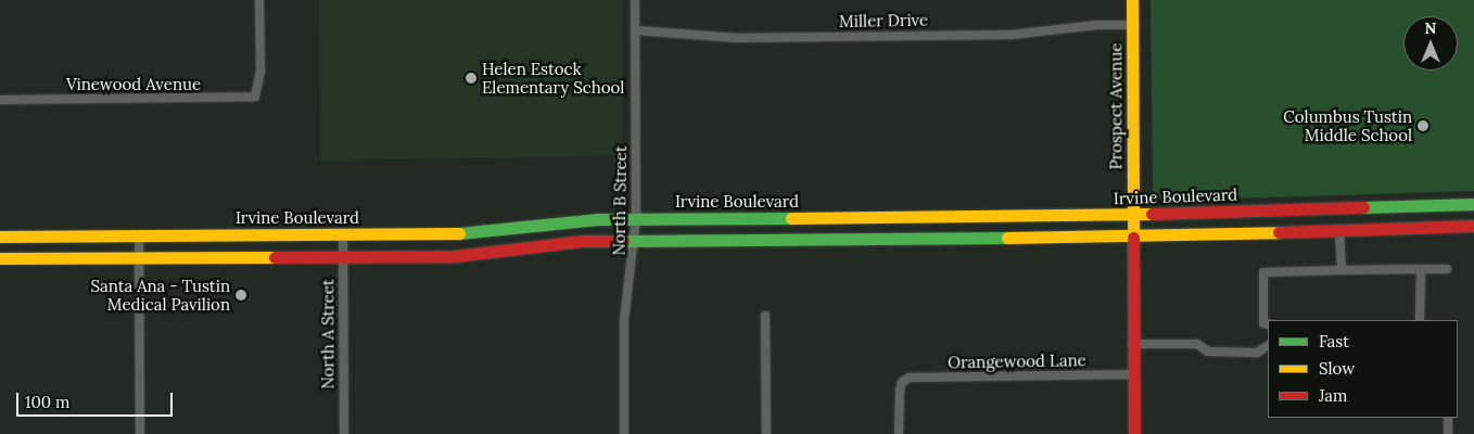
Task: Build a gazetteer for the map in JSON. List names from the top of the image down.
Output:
{
  "streets": {
    "main road": ["Prospect Avenue", "Irvine Boulevard"],
    "street": [
      "Miller Drive",
      "Vinewood Avenue",
      "North B Street",
      "North A Street",
      "Orangewood Lane"
    ]
  },
  "crossings": [
    ["Miller Drive", "Prospect Avenue"],
    ["Miller Drive", "North B Street"],
    ["Prospect Avenue", "Irvine Boulevard"],
    ["Prospect Avenue", "Orangewood Lane"],
    ["Irvine Boulevard", "North B Street"],
    ["Irvine Boulevard", "North A Street"]
  ],
  "places": ["Helen Estock Elementary School", "Columbus Tustin Middle School", "Santa Ana - Tustin Medical Pavilion"],
  "legend": ["Fast", "Slow", "Jam"],
  "scale_bar": "100 m",
  "north": "top"
}
